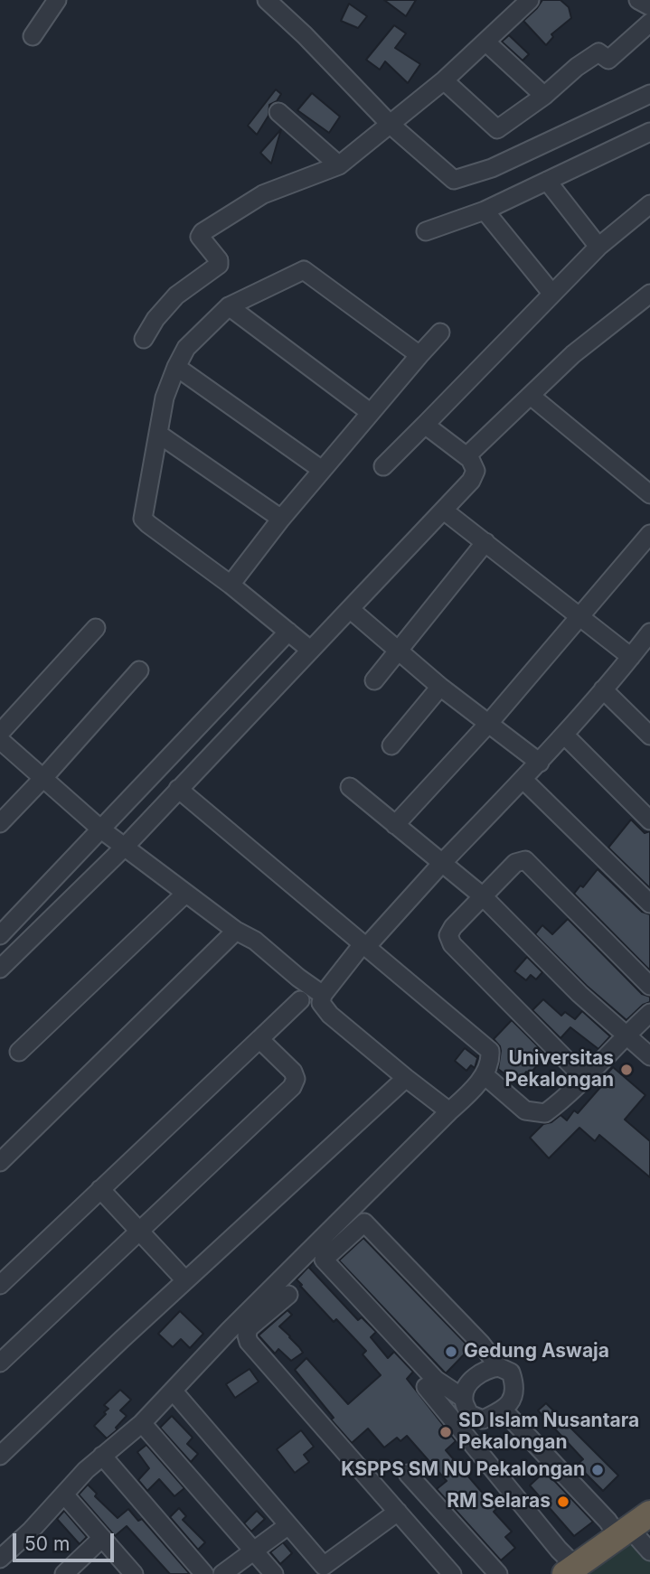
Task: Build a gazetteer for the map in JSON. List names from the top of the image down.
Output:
{
  "places": [
    "Universitas Pekalongan",
    "Gedung Aswaja",
    "SD Islam Nusantara Pekalongan",
    "KSPPS SM NU Pekalongan",
    "RM Selaras"
  ],
  "scale_bar": "50 m"
}
